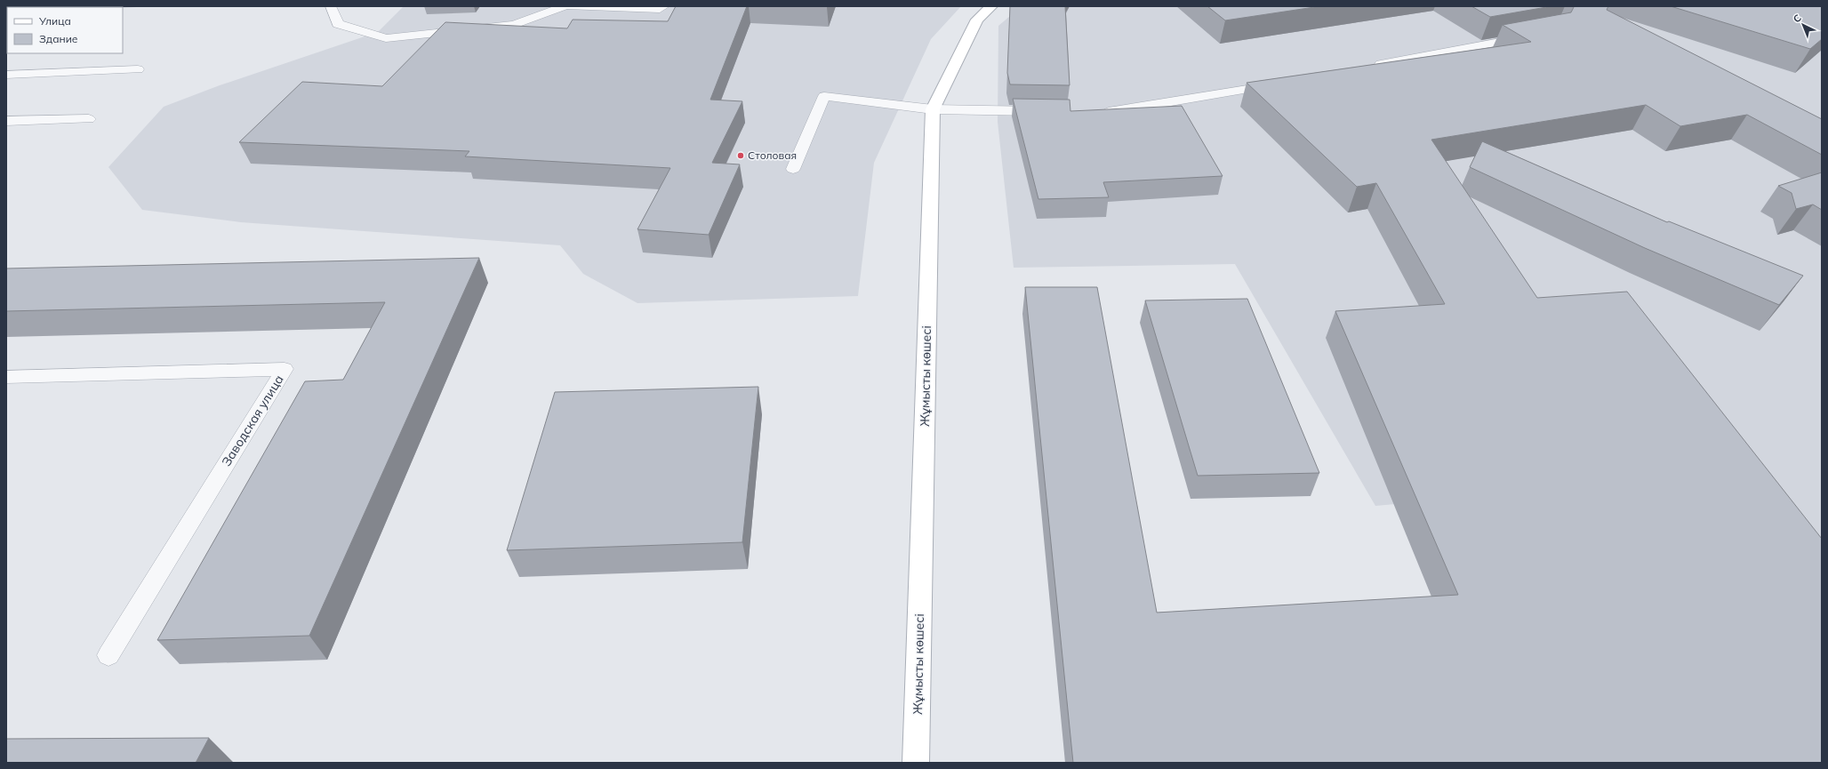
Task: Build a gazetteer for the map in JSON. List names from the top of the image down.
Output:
{
  "streets": {
    "main road": ["Жұмысты көшесі"],
    "lane": ["Заводская улица"]
  },
  "places": ["Столовая"],
  "legend": ["Улица", "Здание"],
  "north": "top left"
}
